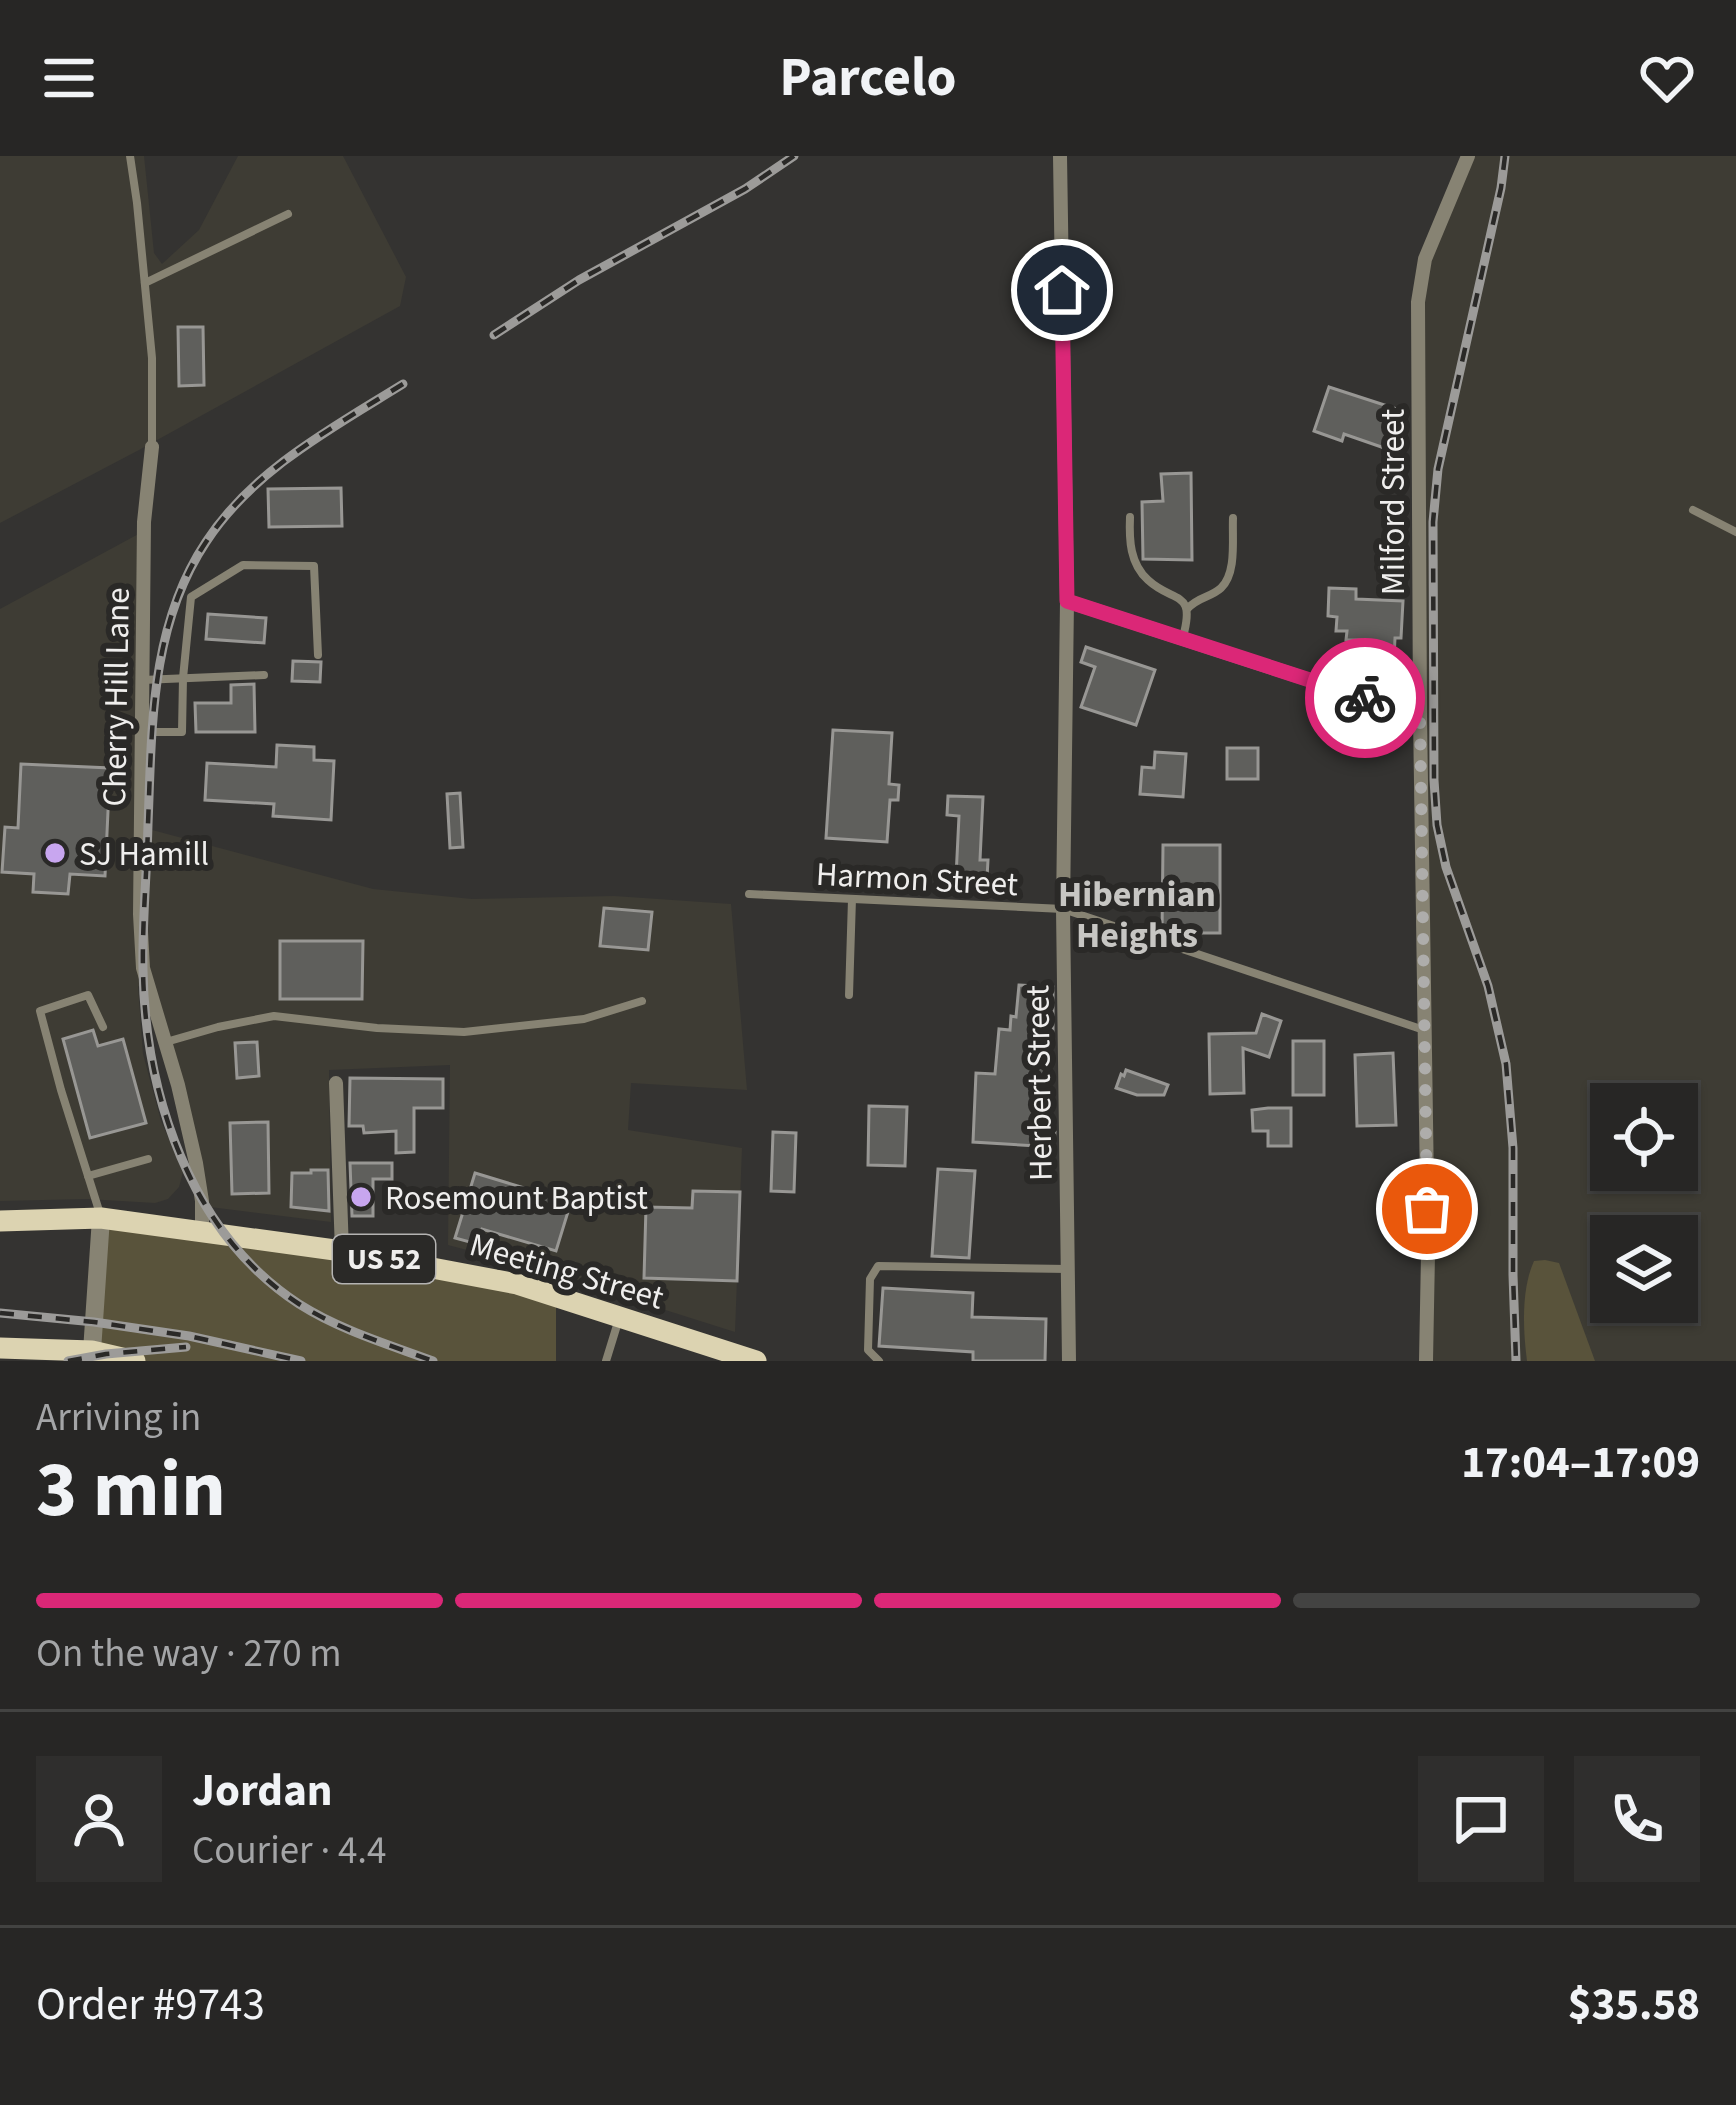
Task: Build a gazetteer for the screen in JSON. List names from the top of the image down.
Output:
{
  "streets": {
    "main road": ["US 52", "Meeting Street"],
    "street": ["Milford Street", "Cherry Hill Lane", "Herbert Street"],
    "lane": ["Harmon Street"]
  },
  "crossings": [
    ["Milford Street", "Harmon Street"],
    ["Cherry Hill Lane", "Meeting Street"],
    ["Harmon Street", "Herbert Street"]
  ],
  "districts": ["Hibernian Heights"],
  "places": ["SJ Hamill", "Rosemount Baptist"],
  "page": {
    "header": "Parcelo",
    "heading": ["3 min", "Arriving in", "17:04–17:09"],
    "panel": [
      "Jordan",
      "Courier · 4.4",
      "Order #9743",
      "$35.58"
    ],
    "bar": "On the way · 270 m"
  }
}
